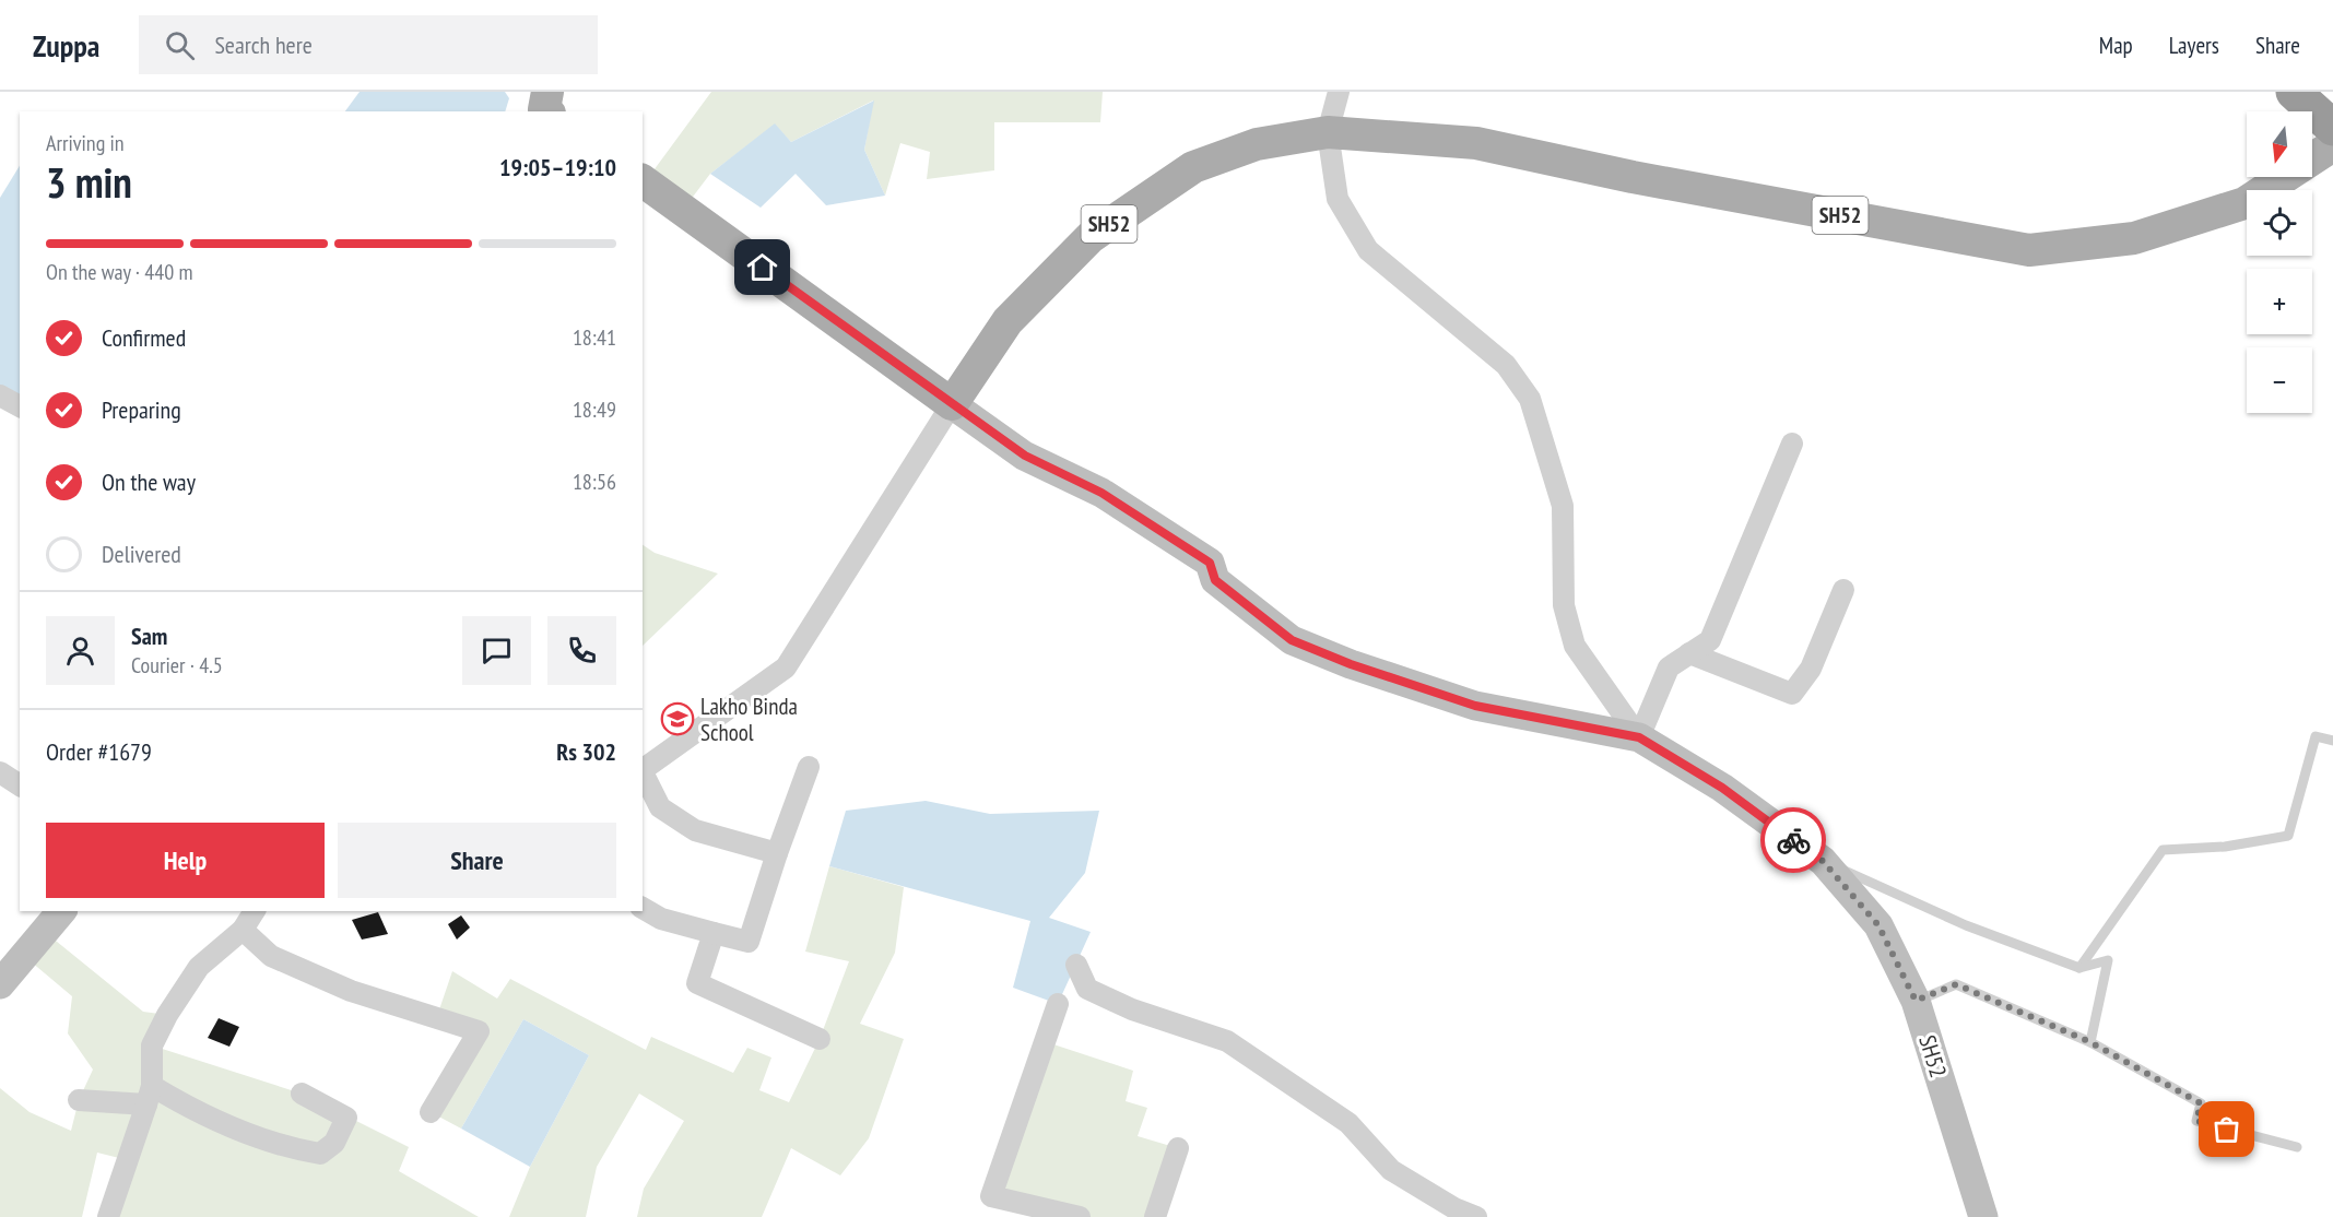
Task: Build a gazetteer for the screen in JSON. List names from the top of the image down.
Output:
{
  "streets": {
    "main road": ["SH52"]
  },
  "places": {
    "school or university": ["Lakho Binda School"]
  },
  "north": "bottom",
  "page": {
    "header": "Zuppa",
    "search": "Search here",
    "nav": ["Map", "Layers", "Share"],
    "map_buttons": ["+", "−"],
    "heading": ["3 min", "Arriving in", "19:05–19:10"],
    "panel": [
      "Sam",
      "Courier · 4.5",
      "Order #1679",
      "Rs 302"
    ],
    "bar": "On the way · 440 m",
    "list": [
      ["Confirmed", "18:41"],
      ["Preparing", "18:49"],
      ["On the way", "18:56"],
      "Delivered"
    ],
    "buttons": ["Help", "Share"]
  }
}
